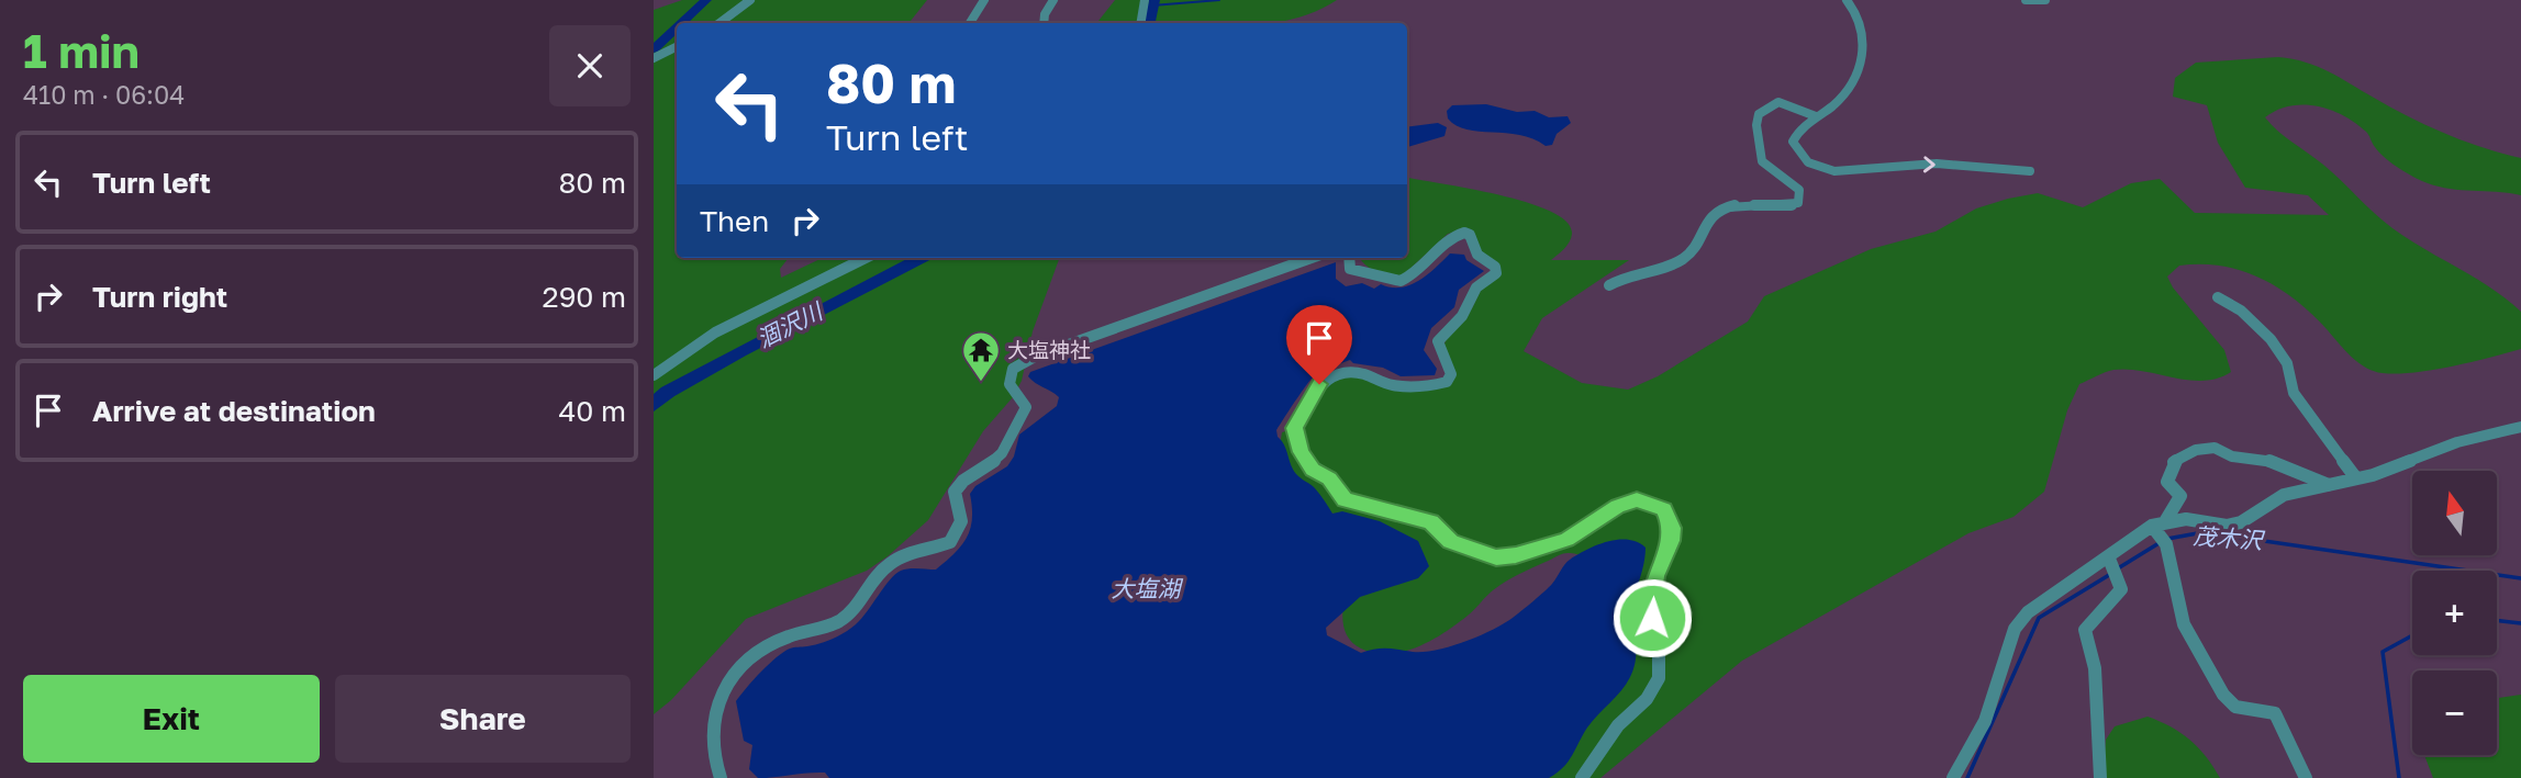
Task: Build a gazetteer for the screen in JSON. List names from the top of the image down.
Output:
{
  "water": ["涸沢川", "茂木沢", "大塩湖"],
  "places": {
    "temple": ["大塩神社"]
  },
  "north": "top",
  "page": {
    "heading": ["1 min", "410 m · 06:04"],
    "turn": ["80 m", "Turn left"],
    "list": [
      {
        "name": "Turn left",
        "value": "80 m"
      },
      {
        "name": "Turn right",
        "value": "290 m"
      },
      {
        "name": "Arrive at destination",
        "value": "40 m"
      }
    ],
    "then": "Then",
    "map_buttons": ["+", "−"],
    "buttons": ["Exit", "Share"]
  }
}
